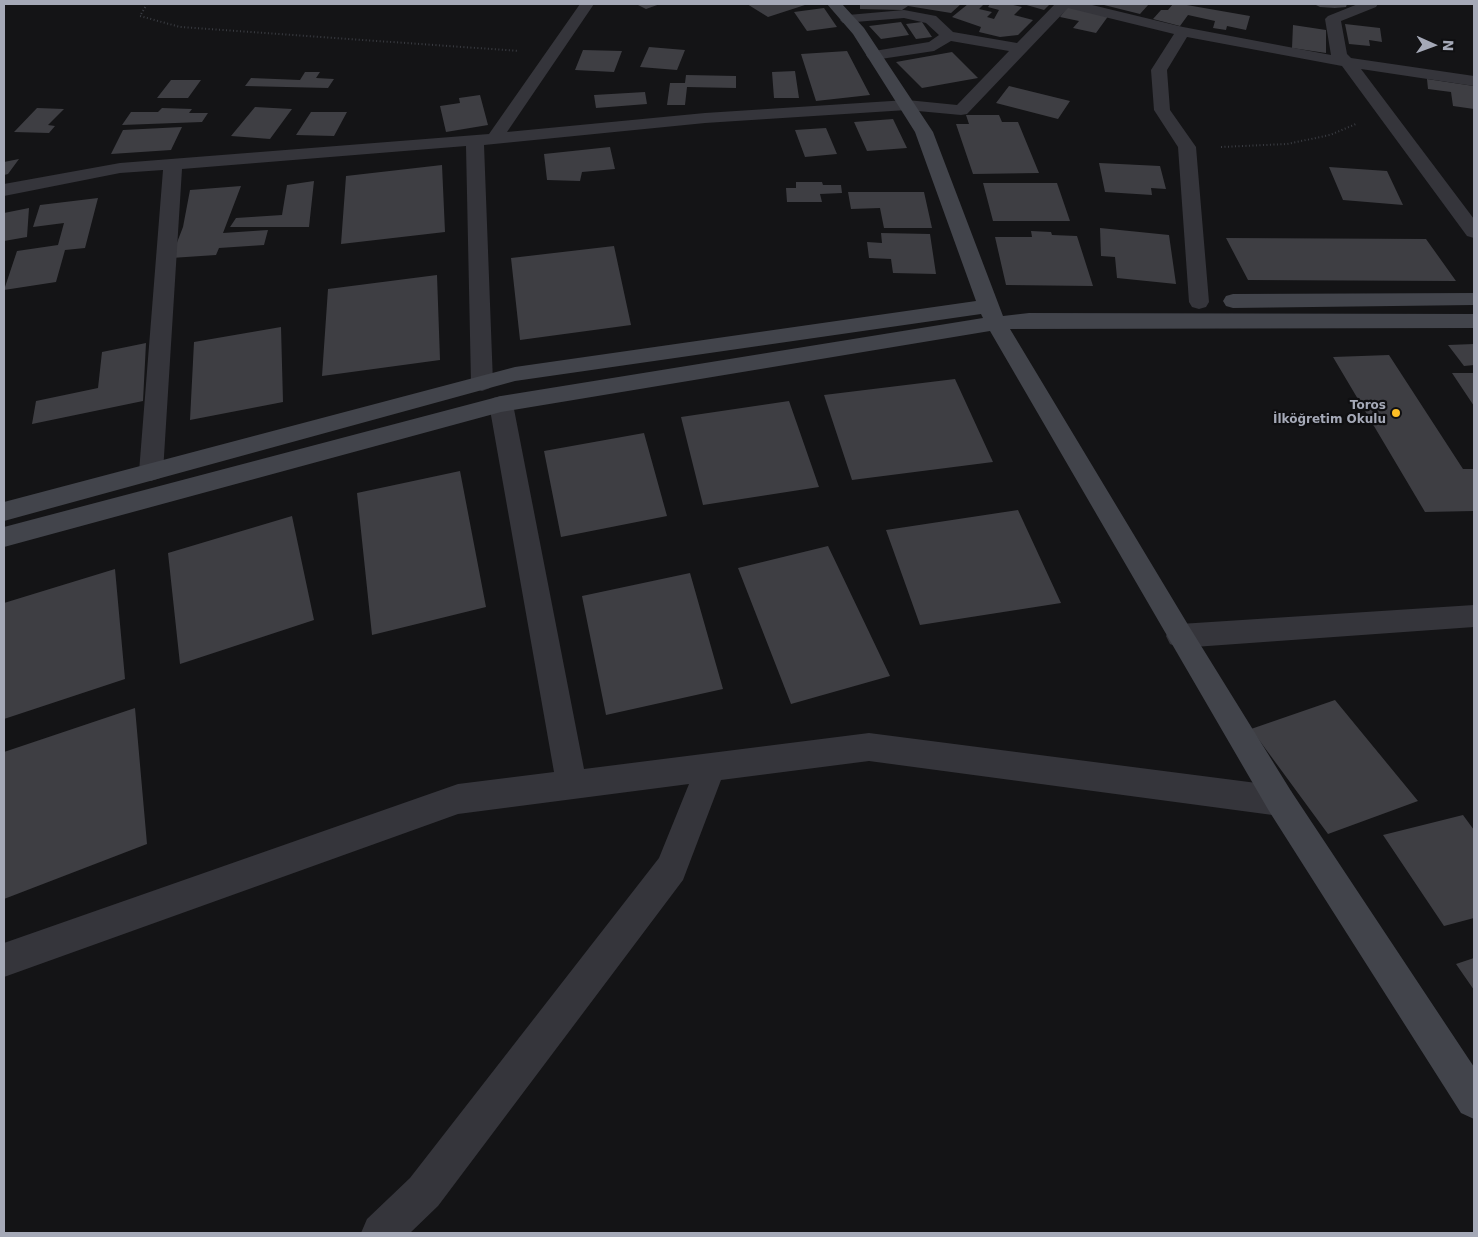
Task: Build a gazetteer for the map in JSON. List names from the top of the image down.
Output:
{
  "places": ["Toros İlköğretim Okulu"],
  "north": "right"
}
